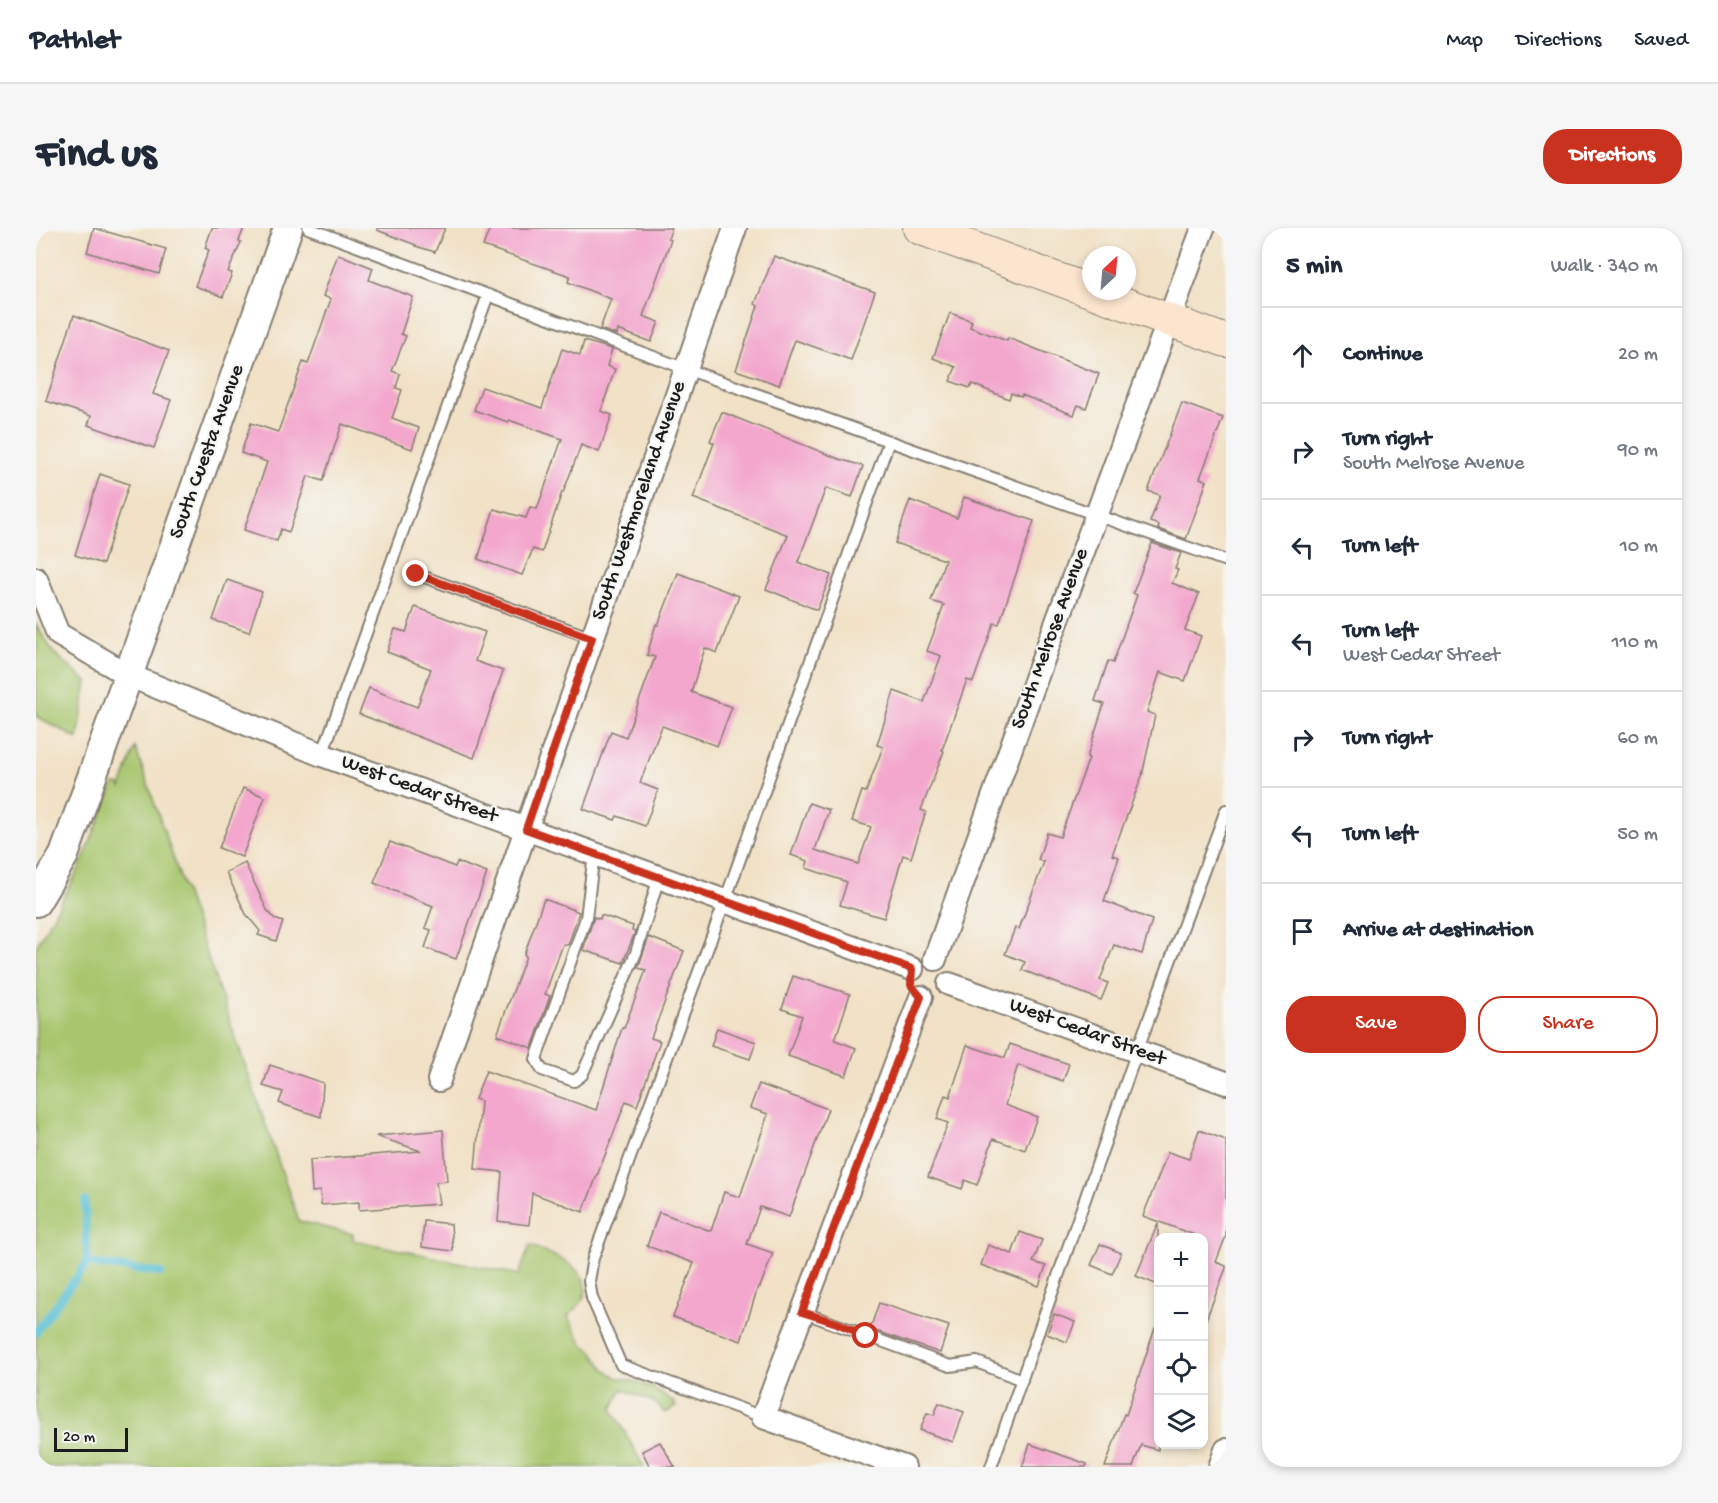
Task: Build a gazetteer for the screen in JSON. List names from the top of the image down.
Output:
{
  "streets": {
    "street": [
      "South Cuesta Avenue",
      "South Westmoreland Avenue",
      "South Melrose Avenue",
      "West Cedar Street"
    ]
  },
  "crossings": [
    ["South Cuesta Avenue", "West Cedar Street"],
    ["South Westmoreland Avenue", "West Cedar Street"],
    ["South Melrose Avenue", "West Cedar Street"]
  ],
  "scale_bar": "20 m",
  "north": "top right",
  "page": {
    "header": "Pathlet",
    "nav": ["Map", "Directions", "Saved"],
    "buttons": [
      "Directions",
      ["Save", "Share"]
    ],
    "title": "Find us",
    "heading": ["5 min", "Walk · 340 m"],
    "list": [
      ["Continue", "20 m"],
      ["Turn right", "South Melrose Avenue", "90 m"],
      ["Turn left", "10 m"],
      ["Turn left", "West Cedar Street", "110 m"],
      ["Turn right", "60 m"],
      ["Turn left", "50 m"],
      "Arrive at destination"
    ],
    "map_buttons": ["+", "−"],
    "scale": "20 m"
  }
}
